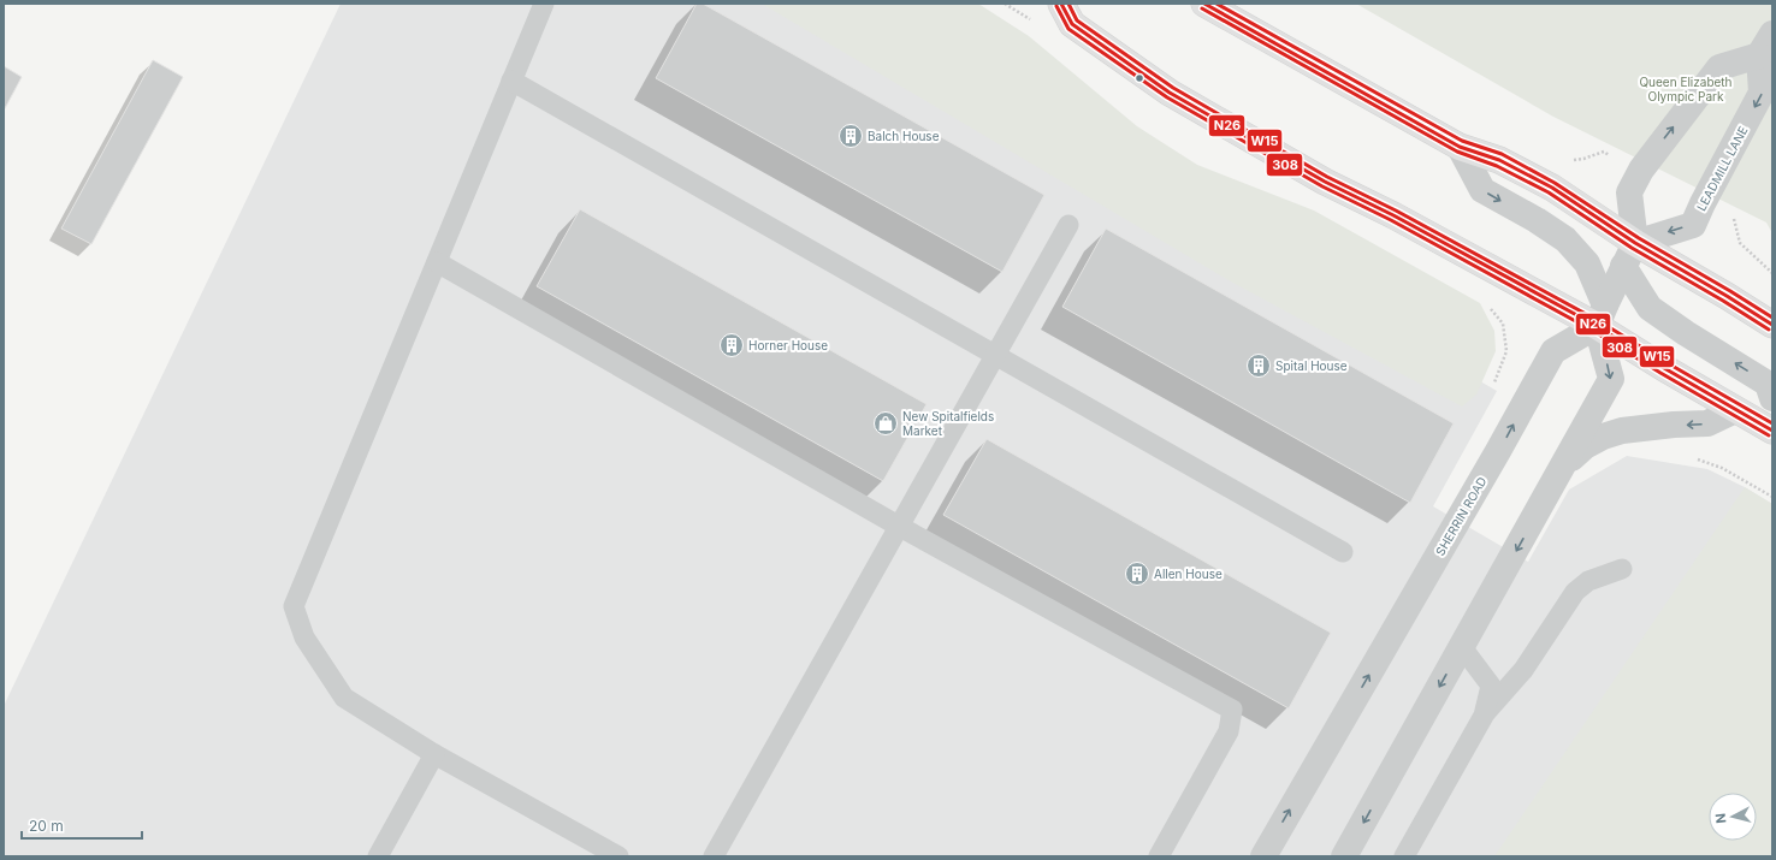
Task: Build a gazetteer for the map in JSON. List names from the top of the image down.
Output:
{
  "streets": {
    "street": ["LEADMILL LANE", "SHERRIN ROAD"]
  },
  "parks": ["Queen Elizabeth Olympic Park"],
  "places": {
    "building": [
      "Balch House",
      "Horner House",
      "Spital House",
      "Allen House"
    ],
    "shop": ["New Spitalfields Market"]
  },
  "lines": ["transit line N26", "transit line W15", "transit line 308"],
  "scale_bar": "20 m",
  "north": "left"
}
